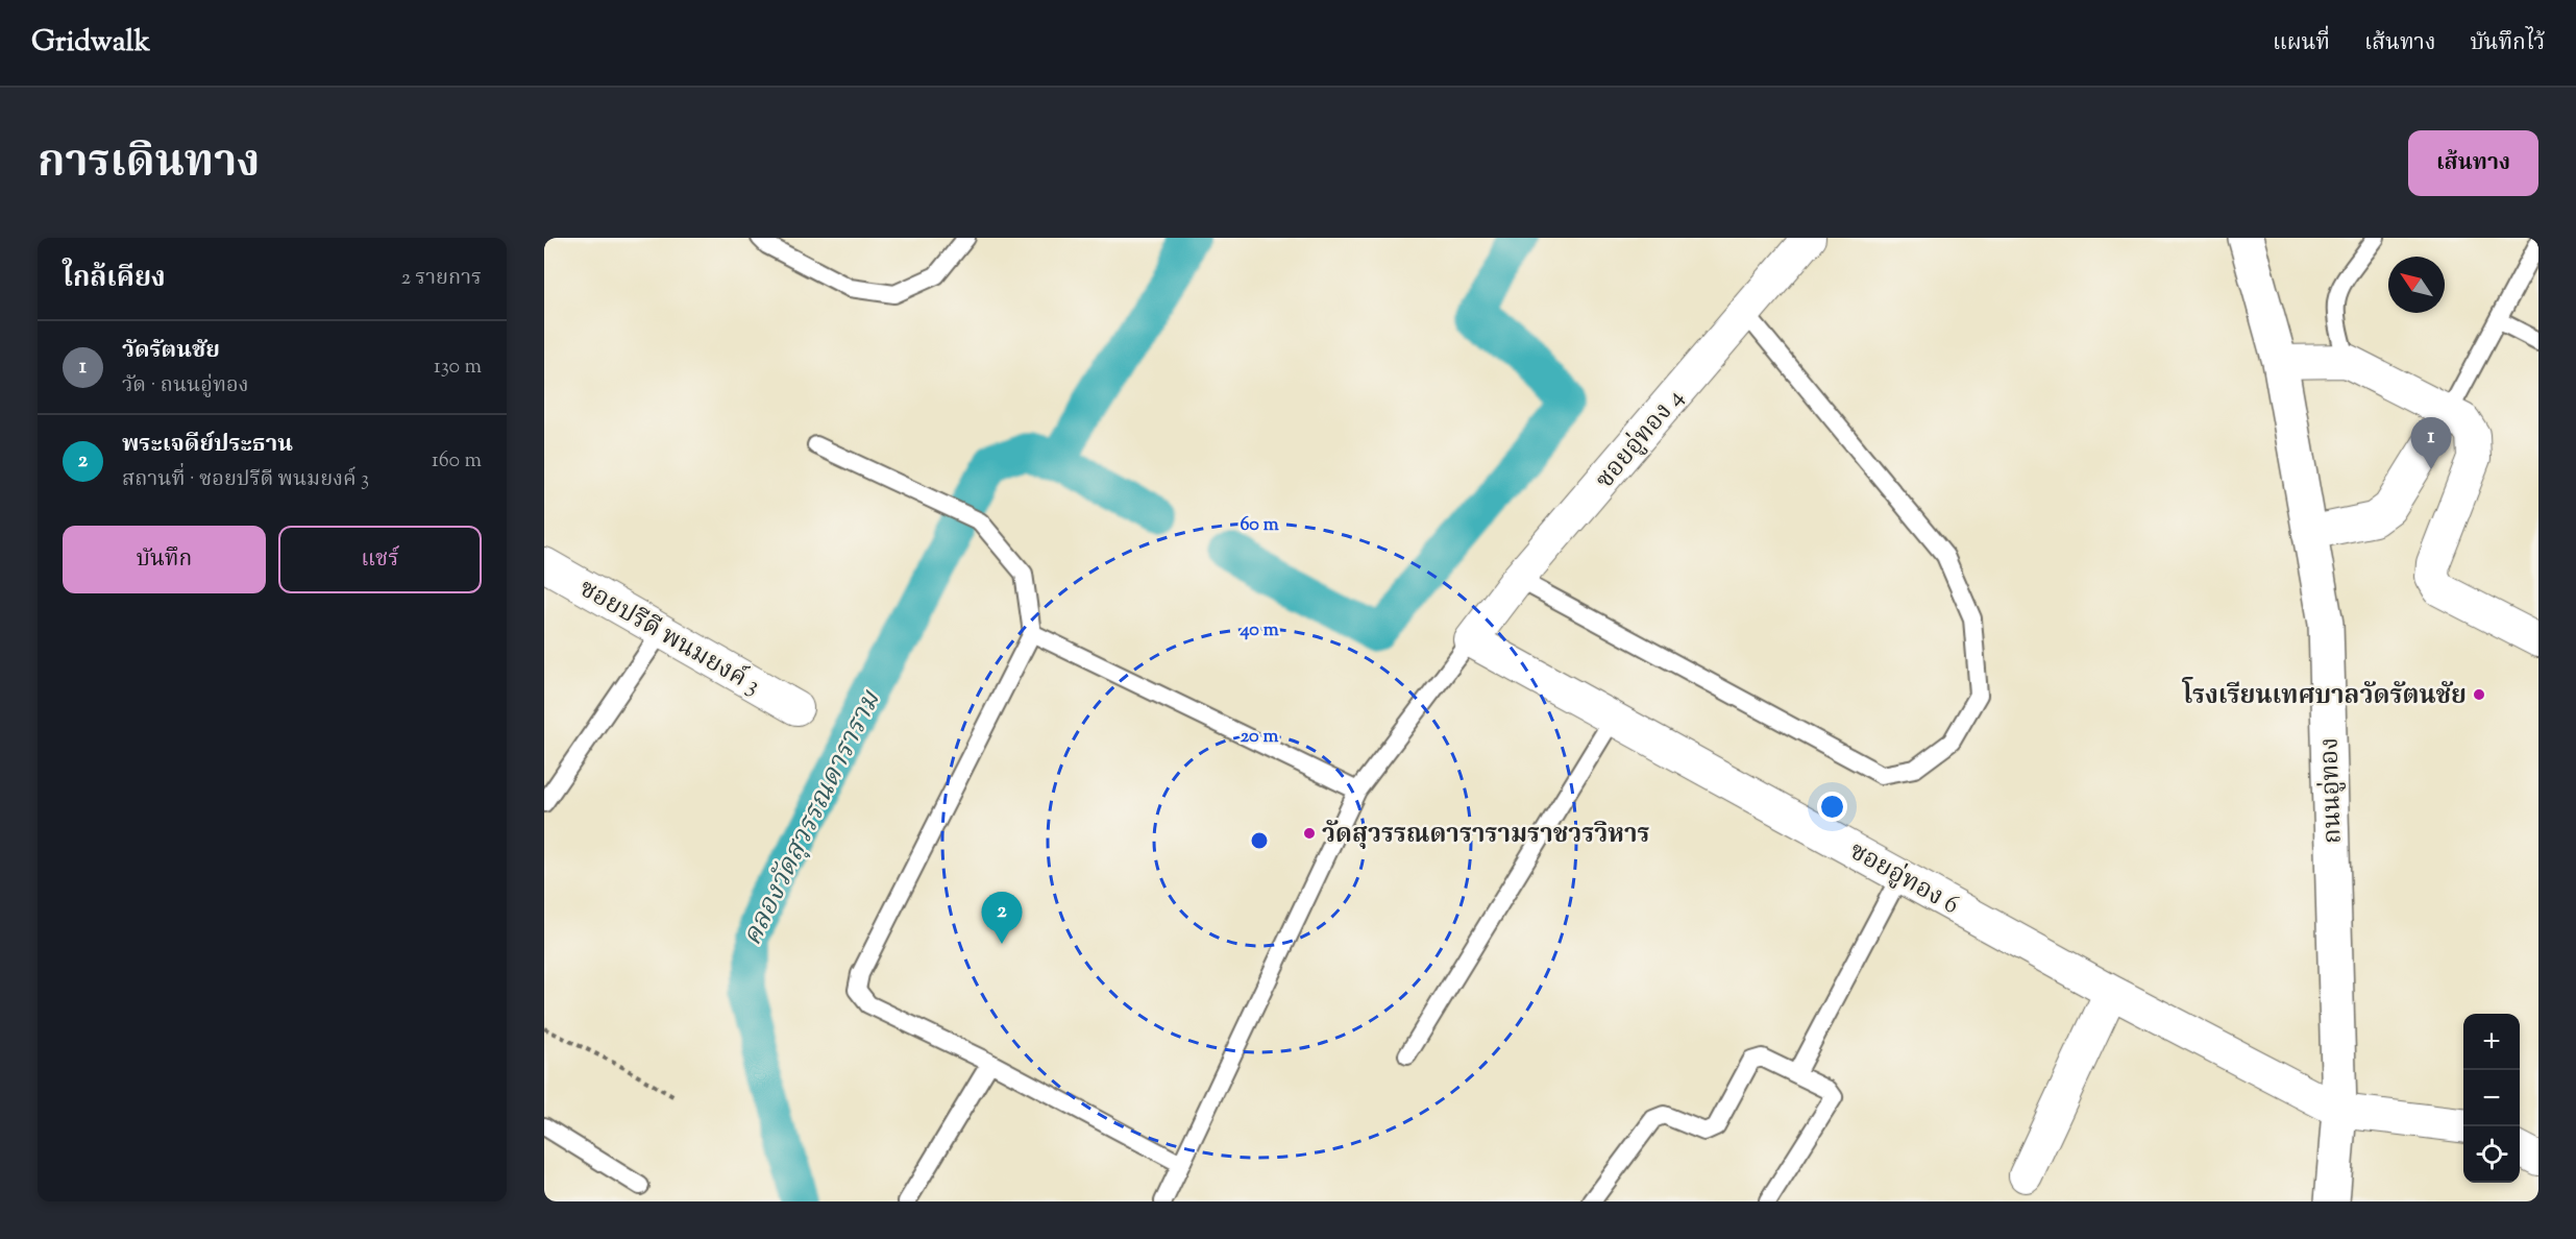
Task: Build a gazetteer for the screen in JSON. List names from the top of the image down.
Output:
{
  "streets": {
    "main road": ["ถนนอู่ทอง"],
    "street": ["ซอยอู่ทอง 4", "ซอยปรีดี พนมยงค์ 3", "ซอยอู่ทอง 6"]
  },
  "crossings": [
    ["ซอยอู่ทอง 4", "ซอยอู่ทอง 6"],
    ["ถนนอู่ทอง", "ซอยอู่ทอง 6"]
  ],
  "water": ["คลองวัดสุวรรณดาราราม"],
  "places": ["โรงเรียนเทศบาลวัดรัตนชัย", "วัดสุวรรณดารารามราชวรวิหาร"],
  "north": "top left",
  "page": {
    "header": "Gridwalk",
    "nav": ["แผนที่", "เส้นทาง", "บันทึกไว้"],
    "title": "การเดินทาง",
    "buttons": [
      "เส้นทาง",
      ["บันทึก", "แชร์"]
    ],
    "heading": ["ใกล้เคียง", "2 รายการ"],
    "list": [
      {
        "mark": "1",
        "name": "วัดรัตนชัย",
        "note": "วัด · ถนนอู่ทอง",
        "value": "130 m"
      },
      {
        "mark": "2",
        "name": "พระเจดีย์ประธาน",
        "note": "สถานที่ · ซอยปรีดี พนมยงค์ 3",
        "value": "160 m"
      }
    ],
    "pins": ["1", "2"],
    "map_buttons": ["+", "−"]
  },
  "rings": ["60 m", "40 m", "20 m"]
}
